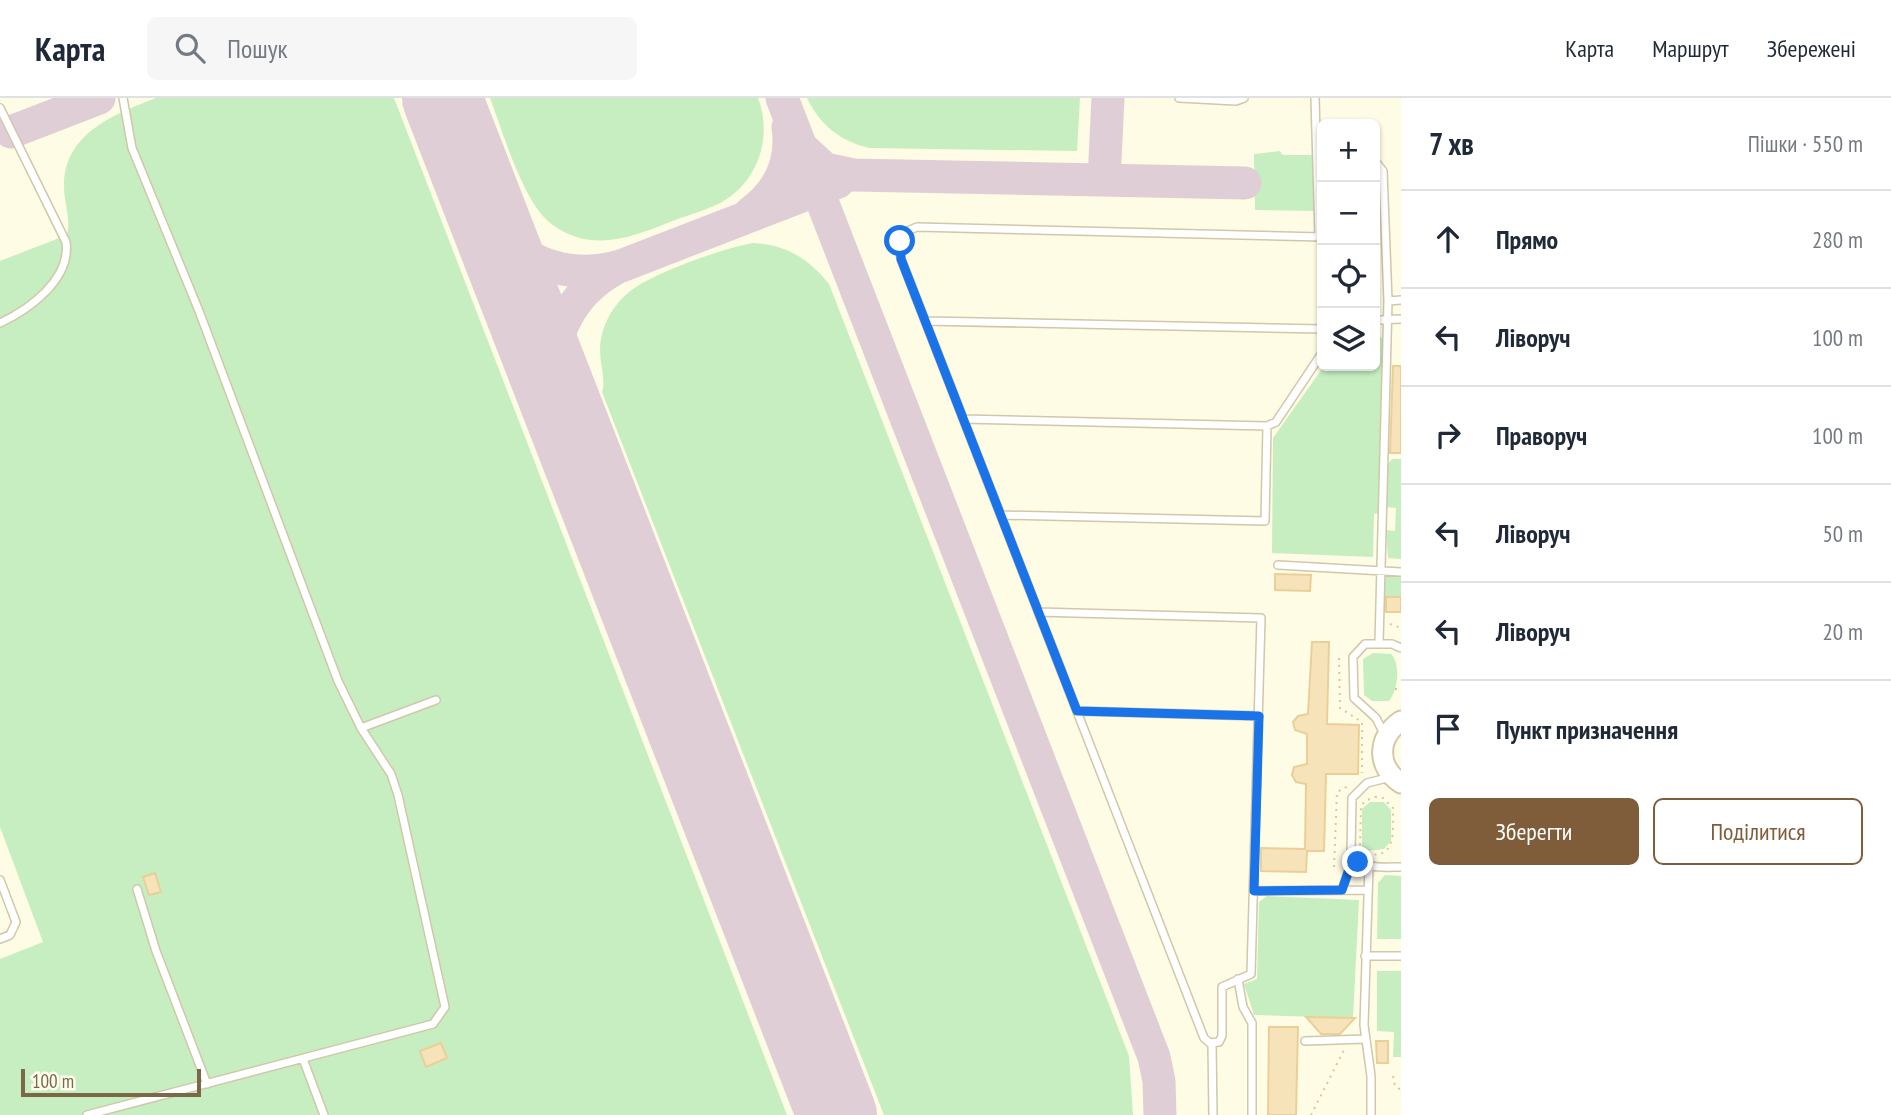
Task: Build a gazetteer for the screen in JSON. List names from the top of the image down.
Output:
{
  "scale_bar": "100 m",
  "page": {
    "header": "Карта",
    "search": "Пошук",
    "nav": ["Карта", "Маршрут", "Збережені"],
    "heading": ["7 хв", "Пішки · 550 m"],
    "map_buttons": ["+", "−"],
    "list": [
      ["Прямо", "280 m"],
      ["Ліворуч", "100 m"],
      ["Праворуч", "100 m"],
      ["Ліворуч", "50 m"],
      ["Ліворуч", "20 m"],
      "Пункт призначення"
    ],
    "buttons": ["Зберегти", "Поділитися"],
    "scale": "100 m"
  }
}
